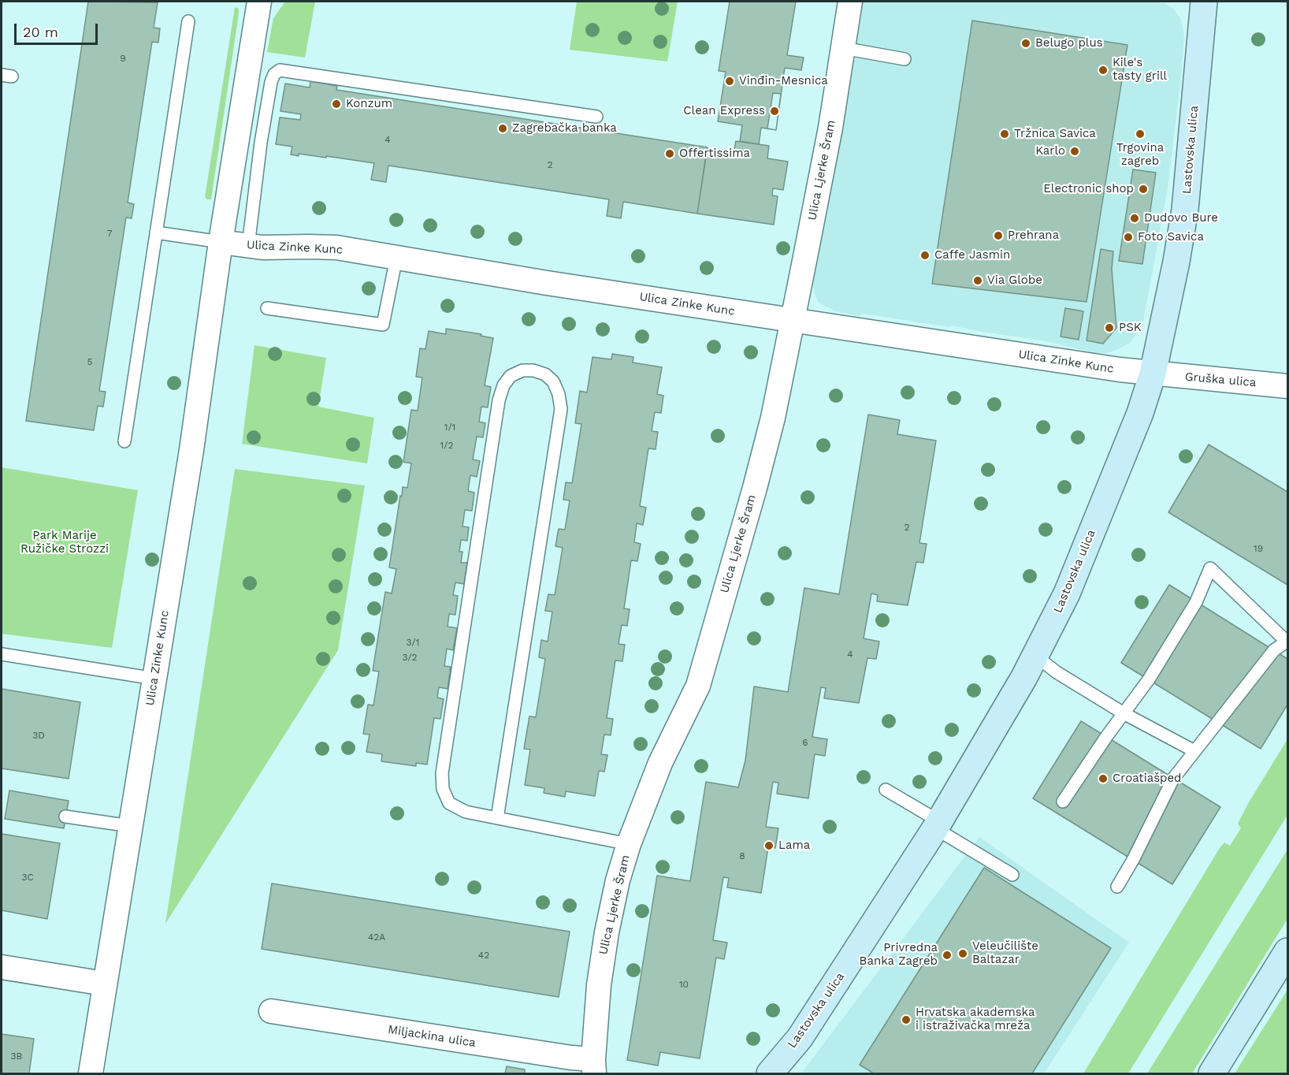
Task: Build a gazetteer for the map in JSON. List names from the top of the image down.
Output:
{
  "streets": {
    "street": [
      "Lastovska ulica",
      "Ulica Ljerke Šram",
      "Ulica Zinke Kunc",
      "Gruška ulica",
      "Miljackina ulica"
    ]
  },
  "crossings": [
    ["Lastovska ulica", "Ulica Zinke Kunc"],
    ["Lastovska ulica", "Gruška ulica"],
    ["Ulica Ljerke Šram", "Ulica Zinke Kunc"],
    ["Ulica Ljerke Šram", "Miljackina ulica"],
    ["Ulica Zinke Kunc", "Gruška ulica"]
  ],
  "parks": ["Park Marije Ružičke Strozzi"],
  "places": [
    "Belugo plus",
    "Kile's tasty grill",
    "Vinđin-Mesnica",
    "Konzum",
    "Clean Express",
    "Zagrebačka banka",
    "Tržnica Savica",
    "Trgovina zagreb",
    "Karlo",
    "Offertissima",
    "Electronic shop",
    "Dudovo Bure",
    "Prehrana",
    "Foto Savica",
    "Caffe Jasmin",
    "Via Globe",
    "PSK",
    "Croatiašped",
    "Lama",
    "Veleučilište Baltazar",
    "Privredna Banka Zagreb",
    "Hrvatska akademska i istraživačka mreža"
  ],
  "house_numbers": [
    "9",
    "4",
    "2",
    "7",
    "5",
    "1/1",
    "1/2",
    "2",
    "19",
    "3/1",
    "4",
    "3/2",
    "3D",
    "6",
    "8",
    "3C",
    "42A",
    "42",
    "10",
    "3B"
  ],
  "scale_bar": "20 m"
}
